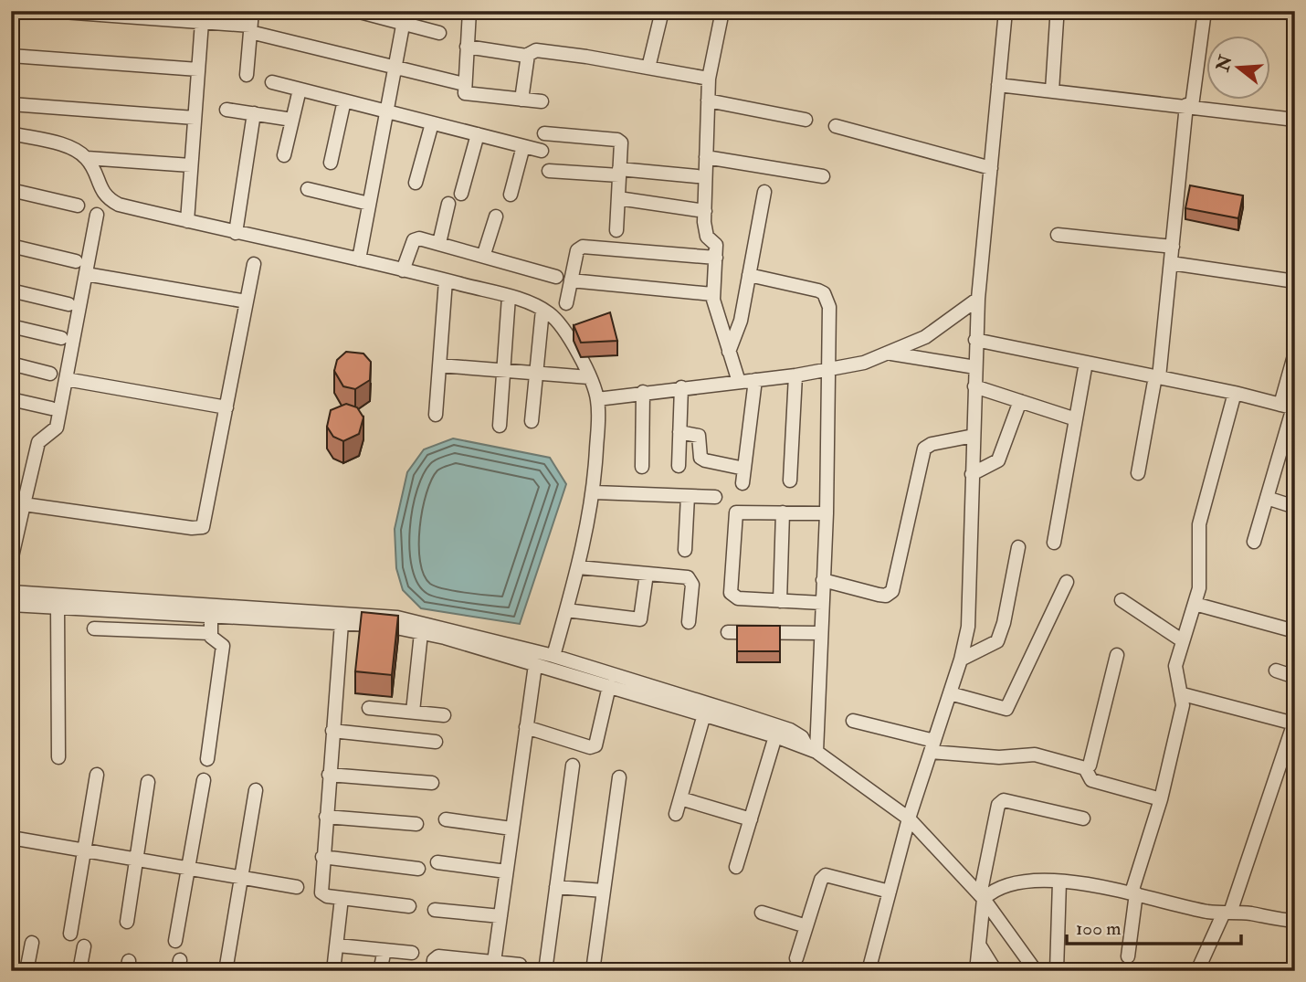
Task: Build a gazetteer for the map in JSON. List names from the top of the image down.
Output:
{
  "scale_bar": "100 m",
  "north": "left"
}
